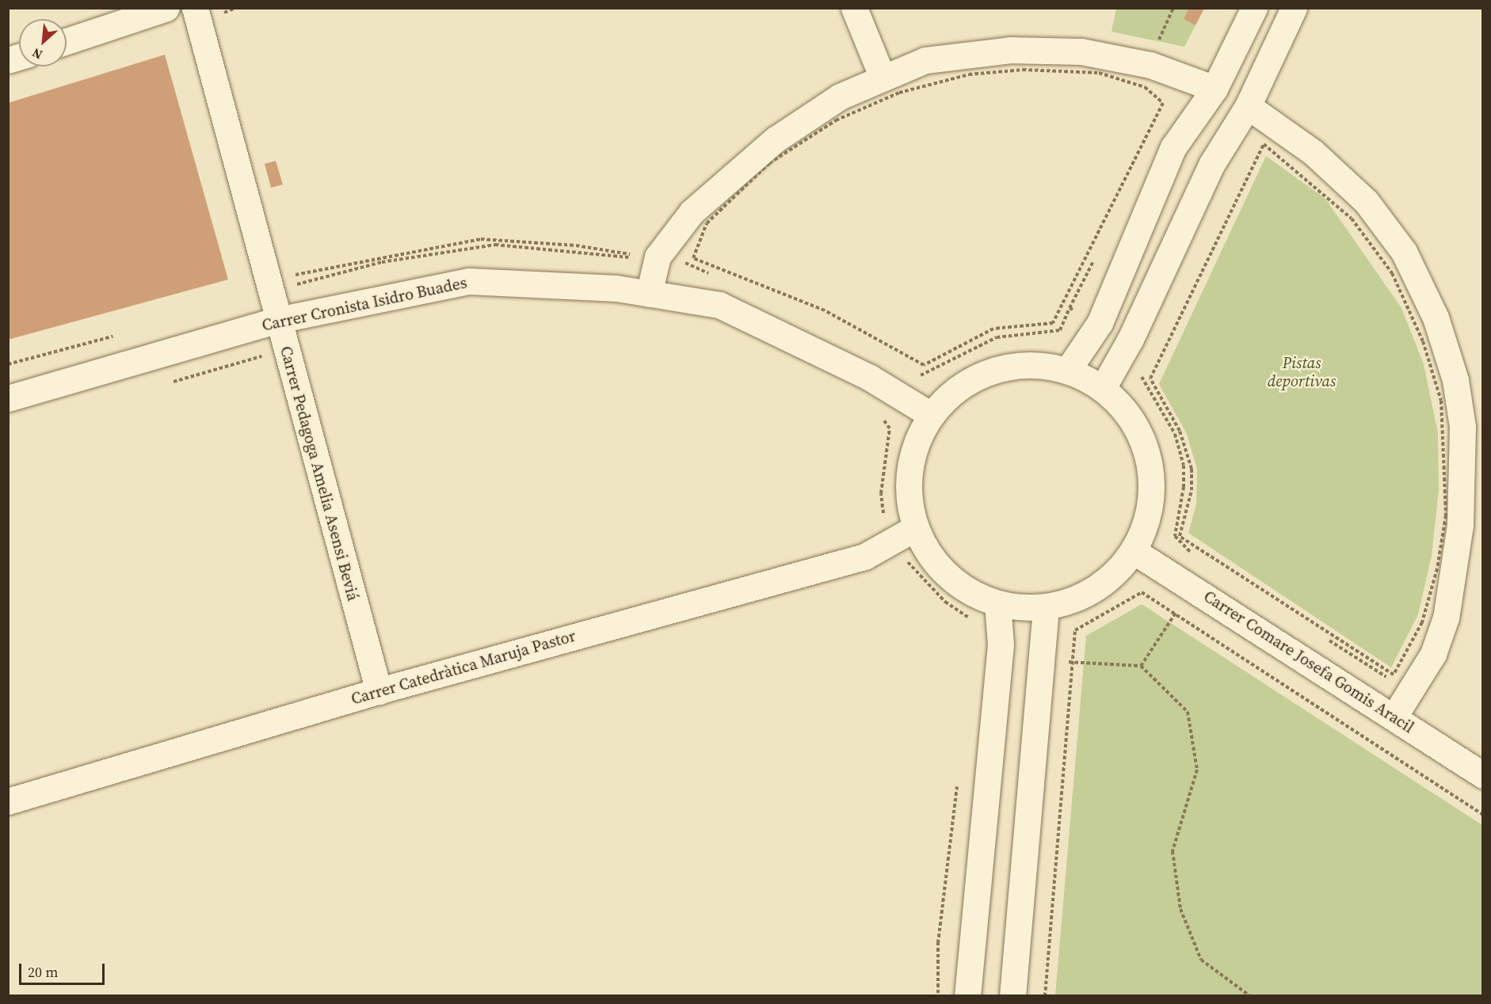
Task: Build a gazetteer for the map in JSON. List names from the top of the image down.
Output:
{
  "streets": {
    "street": [
      "Carrer Cronista Isidro Buades",
      "Carrer Pedagoga Amelia Asensi Beviá",
      "Carrer Comare Josefa Gomis Aracil",
      "Carrer Catedràtica Maruja Pastor"
    ]
  },
  "crossings": [
    ["Carrer Cronista Isidro Buades", "Carrer Pedagoga Amelia Asensi Beviá"],
    ["Carrer Pedagoga Amelia Asensi Beviá", "Carrer Catedràtica Maruja Pastor"]
  ],
  "parks": ["Pistas deportivas"],
  "scale_bar": "20 m",
  "north": "bottom left"
}
